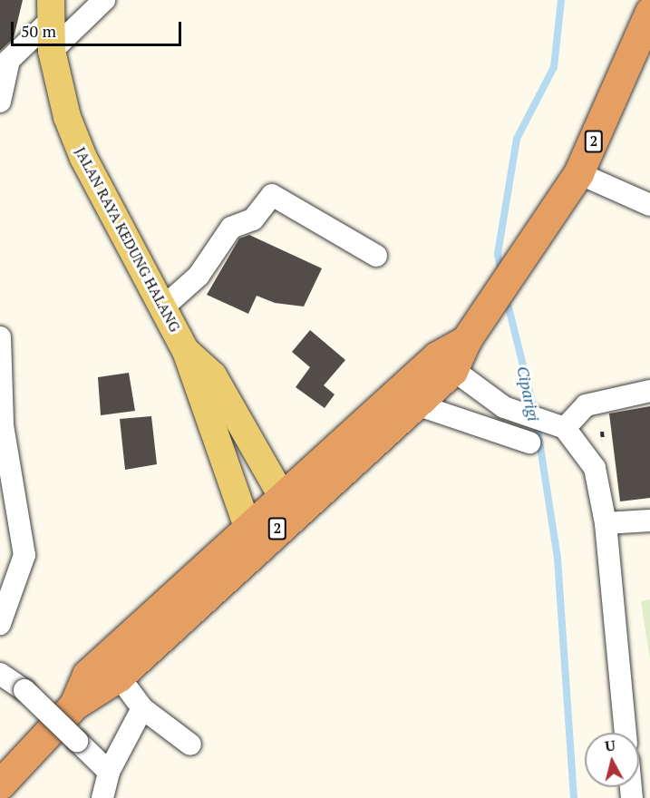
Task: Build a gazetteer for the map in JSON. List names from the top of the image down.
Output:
{
  "streets": {
    "highway": ["2"],
    "main road": ["JALAN RAYA KEDUNG HALANG"]
  },
  "crossings": [
    ["2", "JALAN RAYA KEDUNG HALANG"]
  ],
  "water": ["Ciparigi"],
  "scale_bar": "50 m",
  "north": "top"
}
